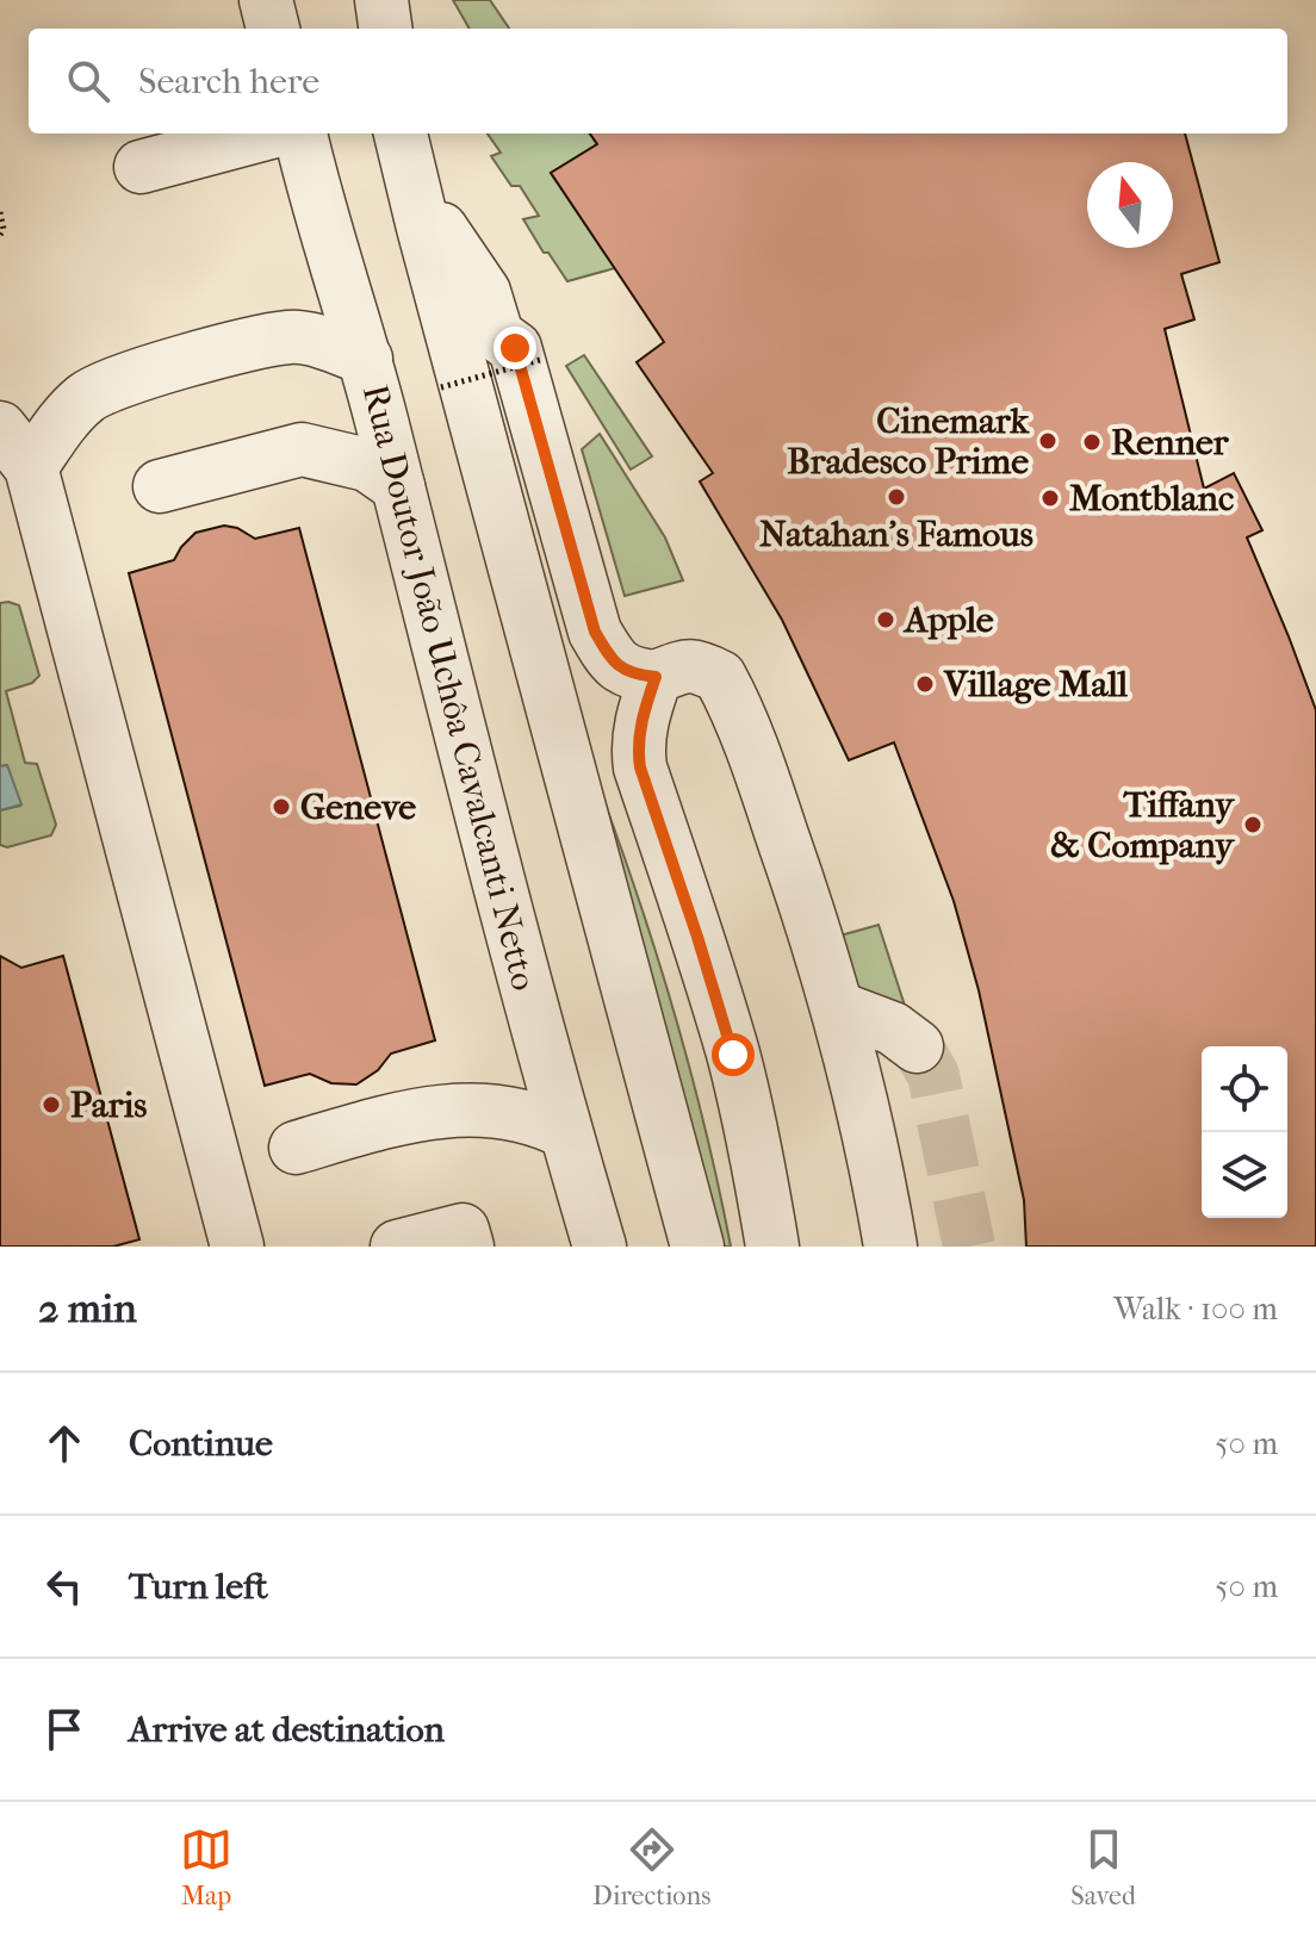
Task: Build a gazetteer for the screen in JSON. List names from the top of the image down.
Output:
{
  "streets": {
    "street": ["Rua Doutor João Uchôa Cavalcanti Netto"]
  },
  "places": [
    "Cinemark Bradesco Prime",
    "Renner",
    "Natahan's Famous",
    "Montblanc",
    "Apple",
    "Village Mall",
    "Geneve",
    "Tiffany & Company",
    "Paris"
  ],
  "north": "top",
  "page": {
    "search": "Search here",
    "heading": ["2 min", "Walk · 100 m"],
    "list": [
      ["Continue", "50 m"],
      ["Turn left", "50 m"],
      "Arrive at destination"
    ],
    "nav": ["Map", "Directions", "Saved"]
  }
}
